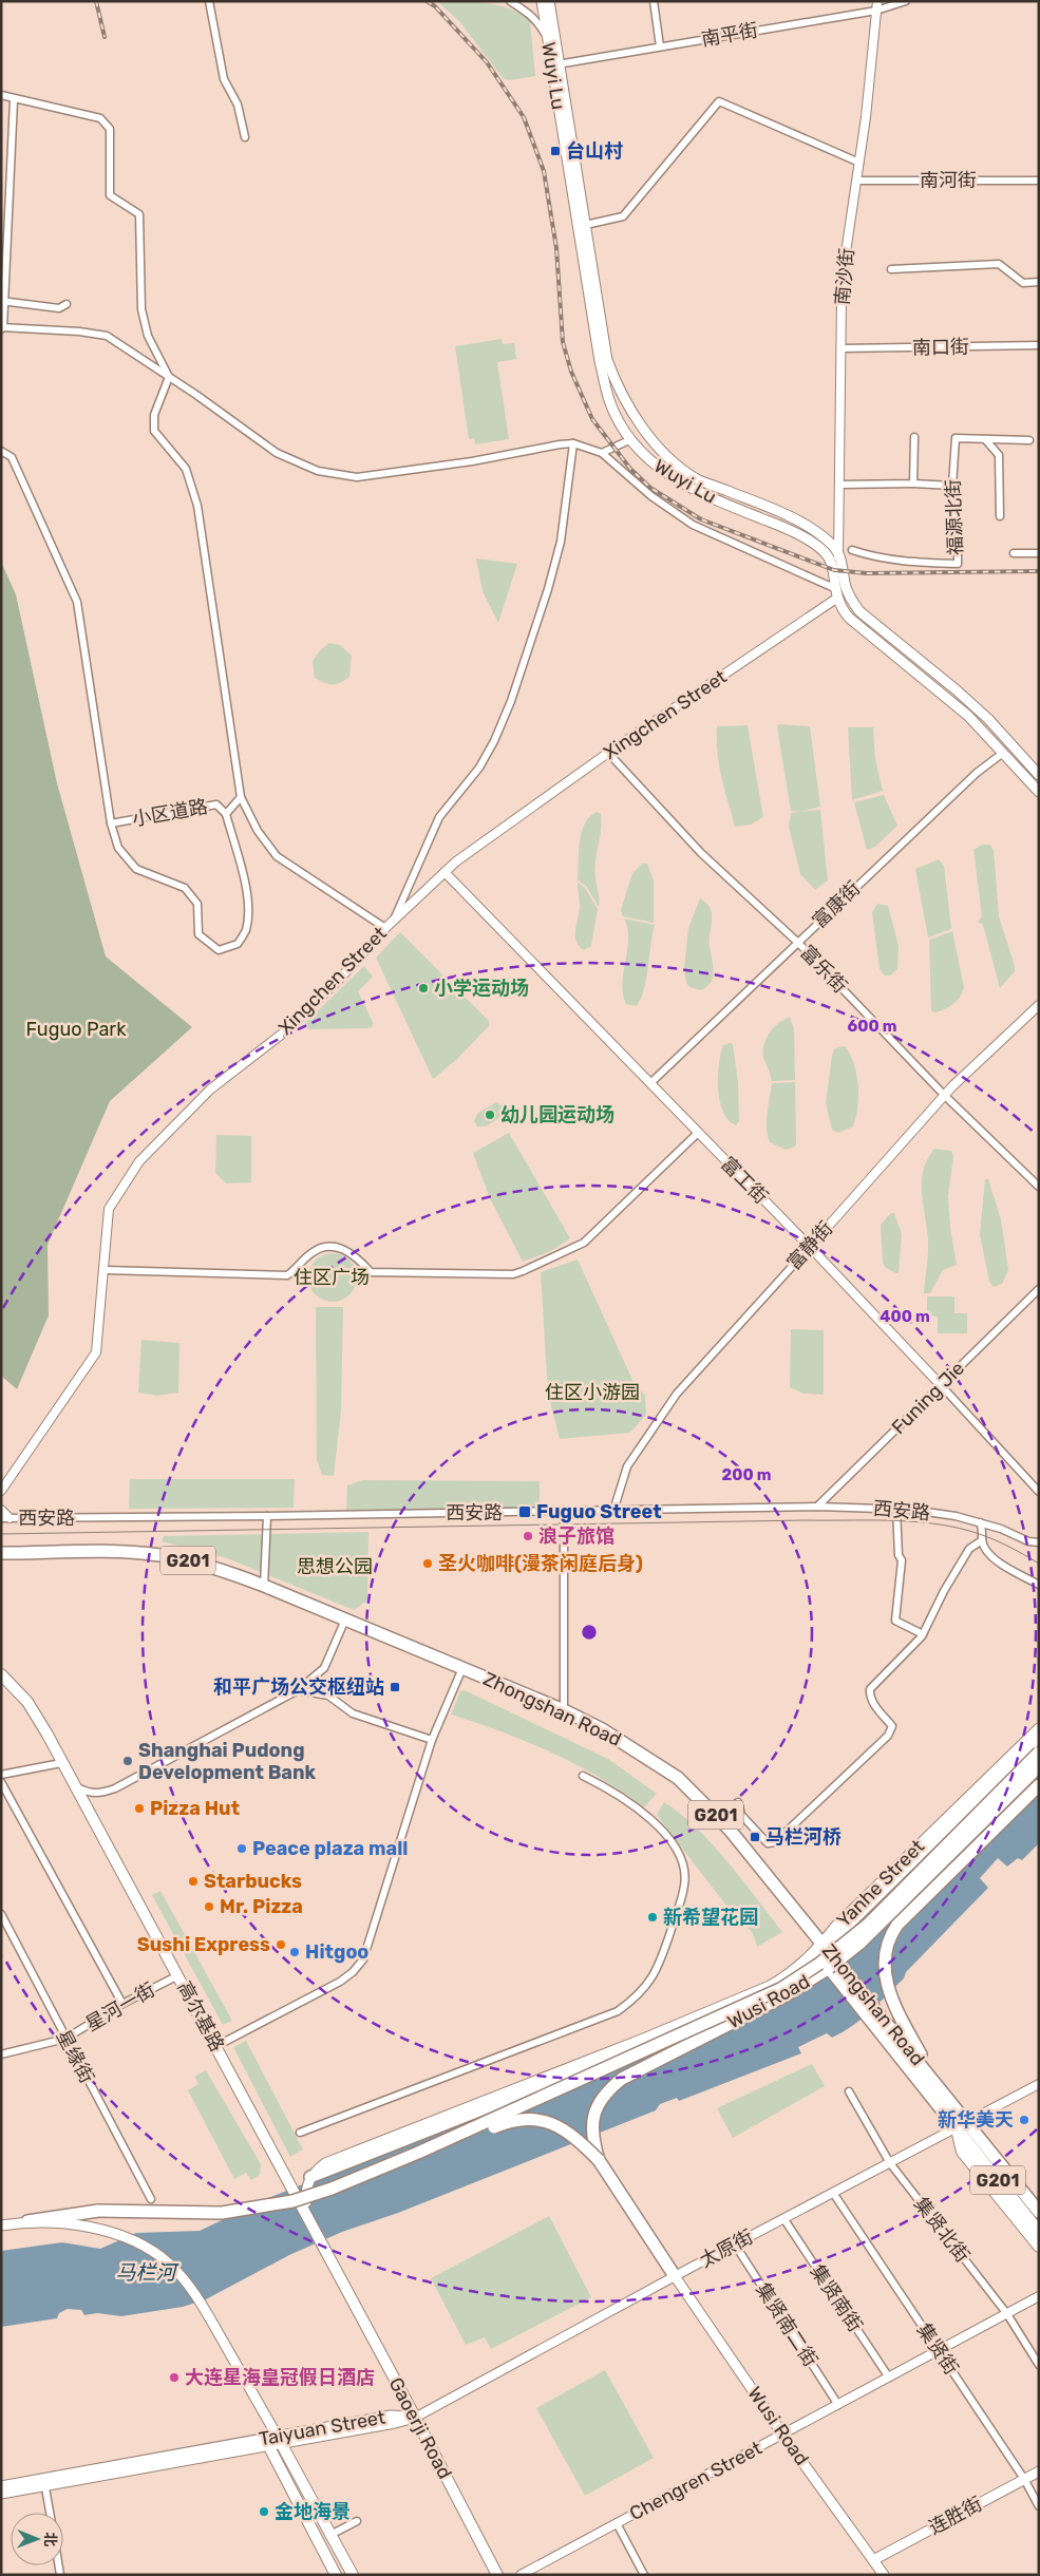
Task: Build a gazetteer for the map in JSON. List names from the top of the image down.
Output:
{
  "streets": {
    "highway": ["G201", "Zhongshan Road", "Wusi Road"],
    "main road": [
      "Wuyi Lu",
      "Yanhe Street",
      "高尔基路",
      "Taiyuan Street",
      "Gaoerji Road",
      "连胜街"
    ],
    "street": [
      "南平街",
      "南河街",
      "南沙街",
      "南口街",
      "福源北街",
      "Xingchen Street",
      "小区道路",
      "富康街",
      "富乐街",
      "富工街",
      "富静街",
      "Funing Jie",
      "西安路",
      "星河一街",
      "星缘街",
      "集贤北街",
      "太原街",
      "集贤南街",
      "集贤南二街",
      "集贤街",
      "Chengren Street"
    ]
  },
  "crossings": [
    ["南平街", "Wuyi Lu"],
    ["南平街", "南沙街"],
    ["Wuyi Lu", "南沙街"],
    ["南河街", "南沙街"],
    ["南沙街", "南口街"],
    ["Xingchen Street", "富乐街"],
    ["Xingchen Street", "富工街"],
    ["富康街", "富乐街"],
    ["富康街", "富工街"],
    ["富乐街", "富静街"],
    ["富工街", "富静街"],
    ["富工街", "Funing Jie"],
    ["富静街", "西安路"],
    ["Funing Jie", "西安路"],
    ["Zhongshan Road", "Yanhe Street"],
    ["Zhongshan Road", "太原街"],
    ["Wusi Road", "太原街"],
    ["Wusi Road", "Chengren Street"],
    ["Wusi Road", "连胜街"],
    ["星河一街", "高尔基路"],
    ["星河一街", "星缘街"],
    ["高尔基路", "Gaoerji Road"],
    ["集贤北街", "太原街"],
    ["集贤北街", "Chengren Street"],
    ["太原街", "集贤南街"],
    ["太原街", "集贤南二街"],
    ["太原街", "集贤街"],
    ["太原街", "Taiyuan Street"],
    ["太原街", "Gaoerji Road"],
    ["集贤南街", "Chengren Street"],
    ["集贤南二街", "Chengren Street"],
    ["集贤街", "Chengren Street"],
    ["集贤街", "连胜街"],
    ["Taiyuan Street", "Gaoerji Road"]
  ],
  "water": ["马栏河"],
  "parks": [
    "Fuguo Park",
    "住区广场",
    "住区小游园",
    "思想公园"
  ],
  "places": {
    "transit": [
      "台山村",
      "Fuguo Street",
      "和平广场公交枢纽站",
      "马栏河桥"
    ],
    "other": [
      "小学运动场",
      "幼儿园运动场",
      "浪子旅馆",
      "圣火咖啡(漫茶闲庭后身)",
      "Shanghai Pudong Development Bank",
      "Pizza Hut",
      "Peace plaza mall",
      "Starbucks",
      "Mr. Pizza",
      "新希望花园",
      "Sushi Express",
      "Hitgoo",
      "新华美天",
      "大连星海皇冠假日酒店",
      "金地海景"
    ]
  },
  "north": "right",
  "rings": ["600 m", "400 m", "200 m"]
}
